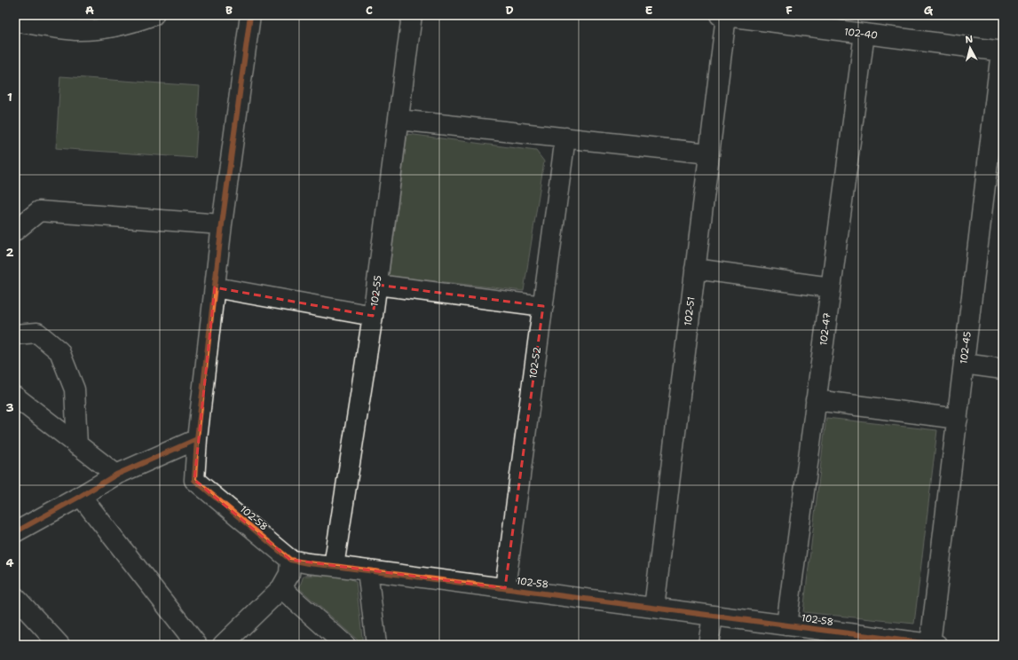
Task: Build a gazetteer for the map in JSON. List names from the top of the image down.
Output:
{
  "streets": {
    "street": [
      "102-40",
      "102-55",
      "102-51",
      "102-47",
      "102-45",
      "102-52",
      "102-58"
    ]
  },
  "crossings": [
    ["102-40", "102-51"],
    ["102-40", "102-47"],
    ["102-40", "102-45"],
    ["102-55", "102-58"],
    ["102-51", "102-58"],
    ["102-47", "102-58"],
    ["102-45", "102-58"],
    ["102-52", "102-58"]
  ],
  "north": "top",
  "grid": {
    "columns": [
      "A",
      "B",
      "C",
      "D",
      "E",
      "F",
      "G"
    ],
    "rows": [
      "1",
      "2",
      "3",
      "4"
    ]
  }
}
